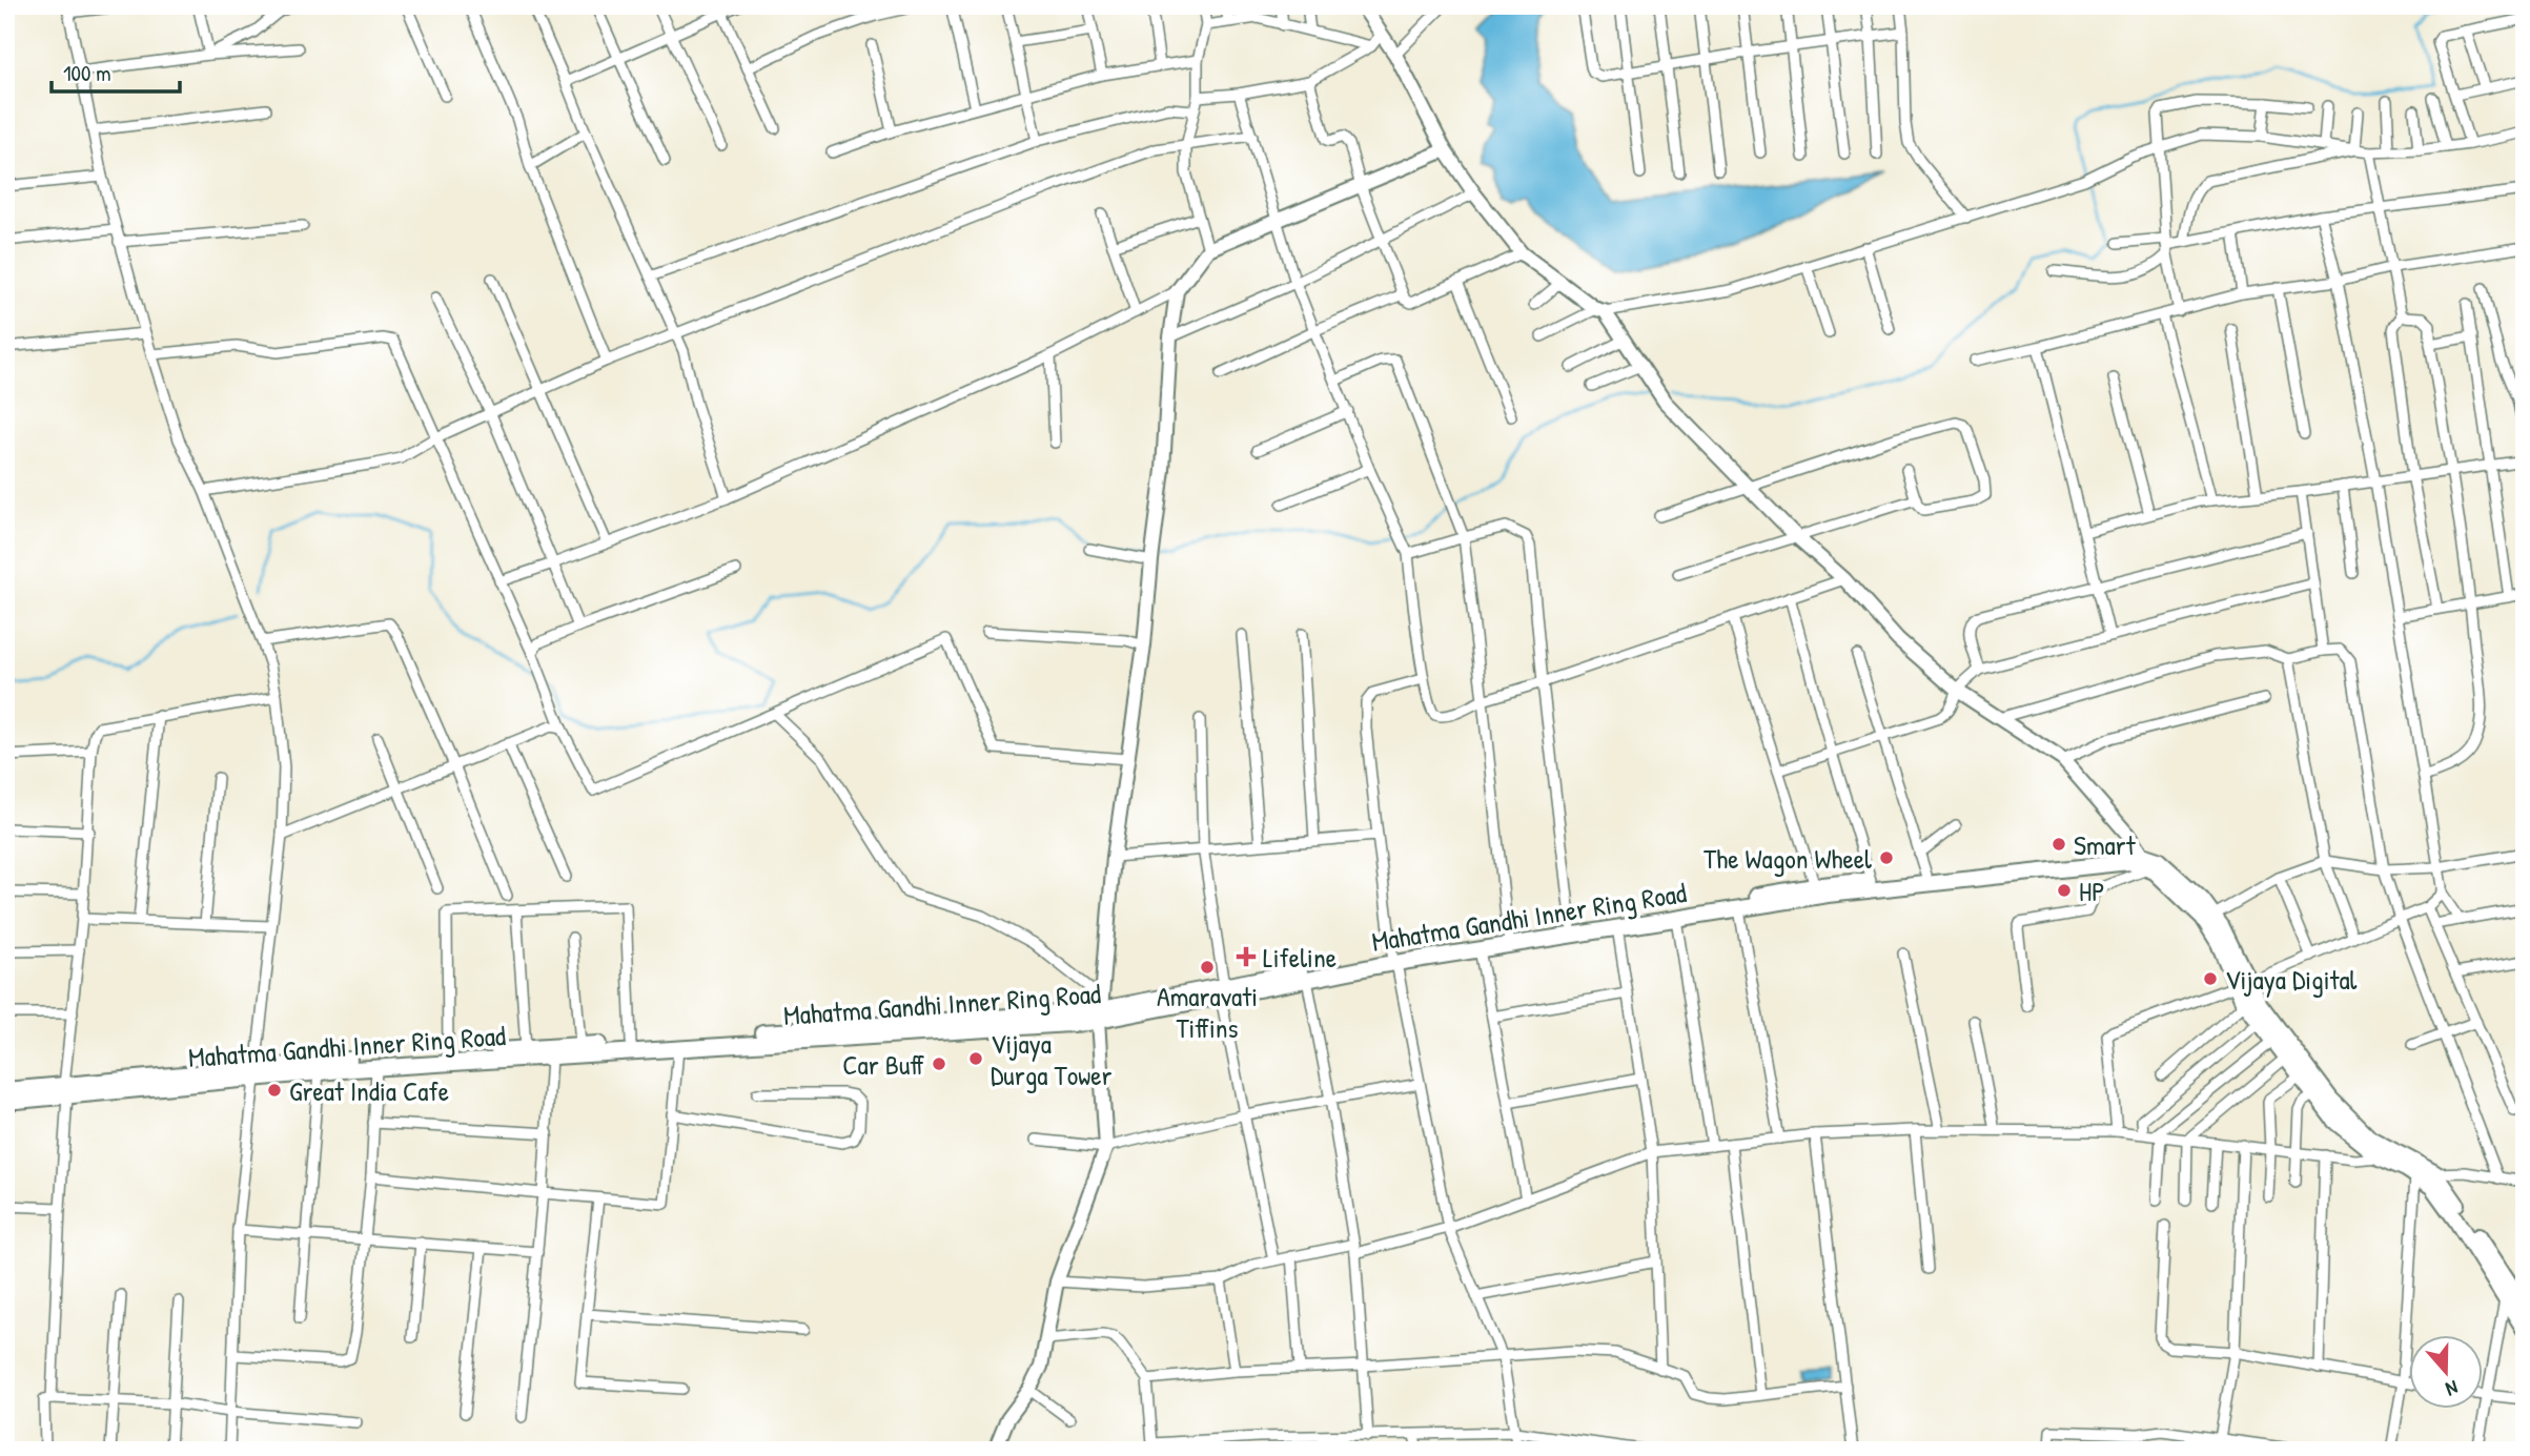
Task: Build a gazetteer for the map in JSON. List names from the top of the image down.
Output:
{
  "streets": {
    "main road": ["Mahatma Gandhi Inner Ring Road"]
  },
  "places": {
    "other": [
      "Smart",
      "The Wagon Wheel",
      "HP",
      "Amaravati Tiffins",
      "Vijaya Digital",
      "Vijaya Durga Tower",
      "Car Buff",
      "Great India Cafe"
    ],
    "health": ["Lifeline"]
  },
  "scale_bar": "100 m",
  "north": "bottom"
}
